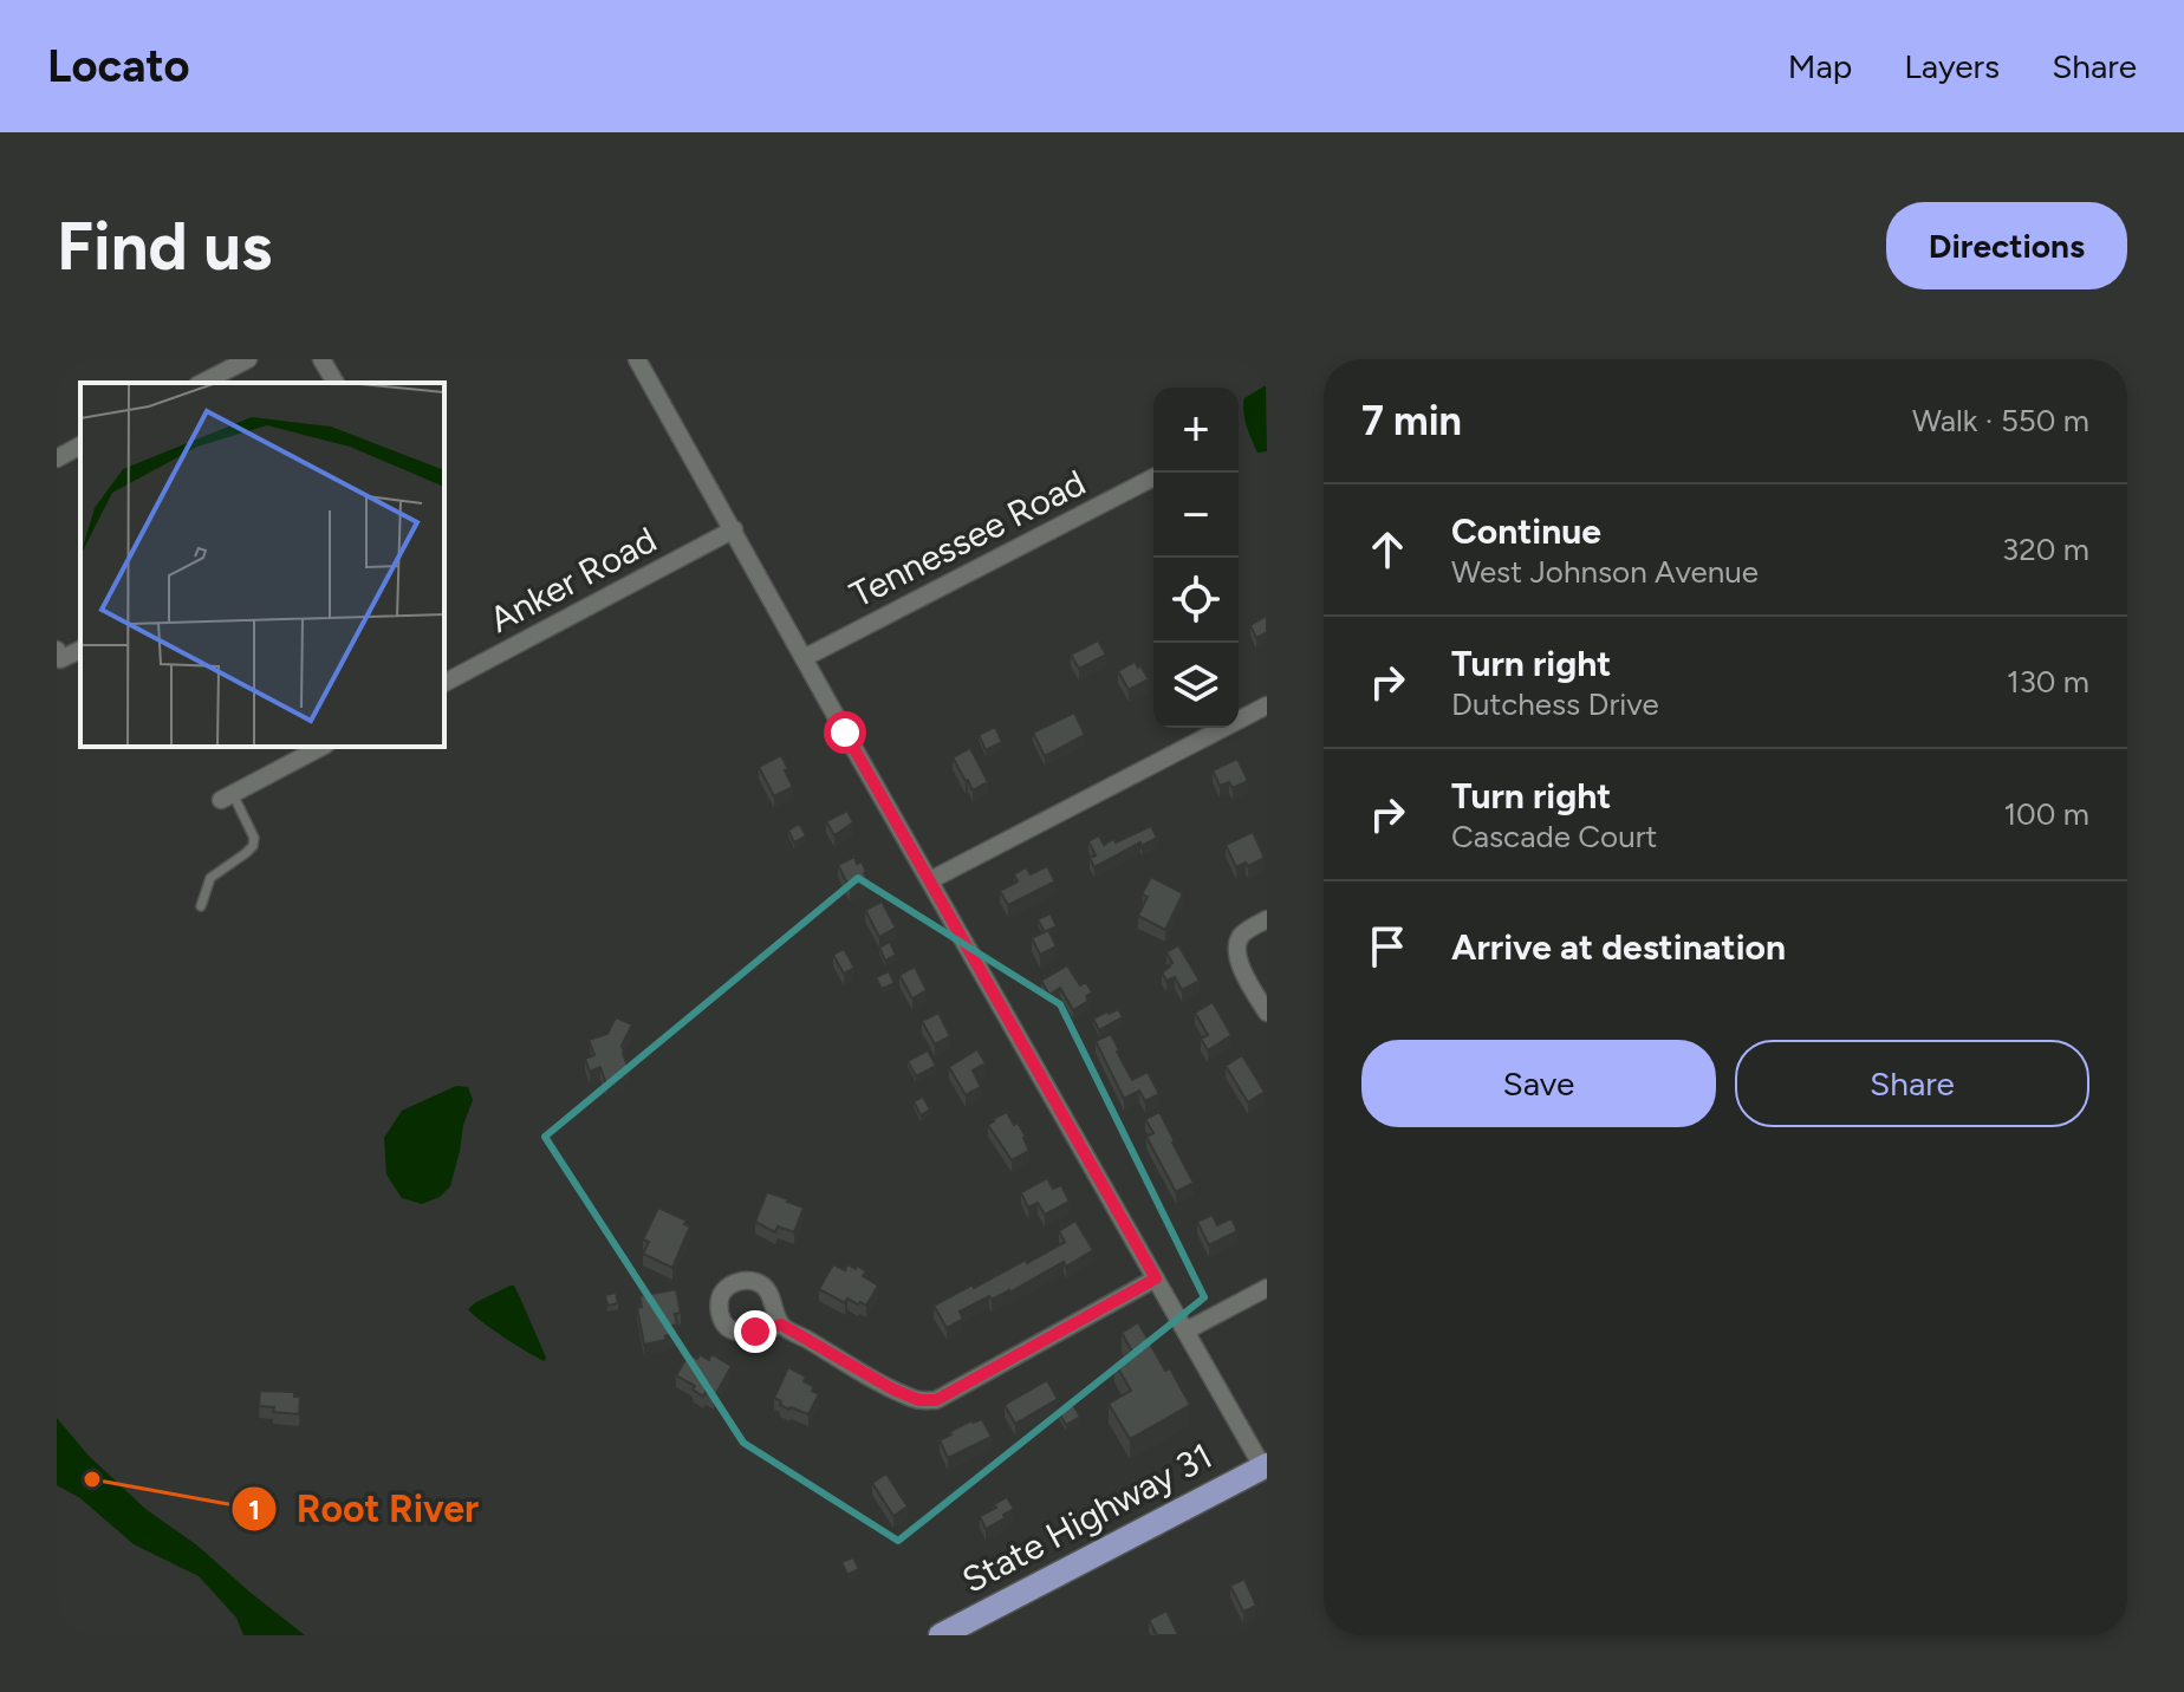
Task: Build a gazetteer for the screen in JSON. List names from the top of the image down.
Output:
{
  "streets": {
    "main road": ["State Highway 31"],
    "street": ["Tennessee Road", "Anker Road"]
  },
  "places": ["Root River"],
  "page": {
    "header": "Locato",
    "nav": ["Map", "Layers", "Share"],
    "buttons": [
      "Directions",
      ["Save", "Share"]
    ],
    "title": "Find us",
    "heading": ["7 min", "Walk · 550 m"],
    "map_buttons": ["+", "−"],
    "list": [
      ["Continue", "West Johnson Avenue", "320 m"],
      ["Turn right", "Dutchess Drive", "130 m"],
      ["Turn right", "Cascade Court", "100 m"],
      "Arrive at destination"
    ]
  }
}
